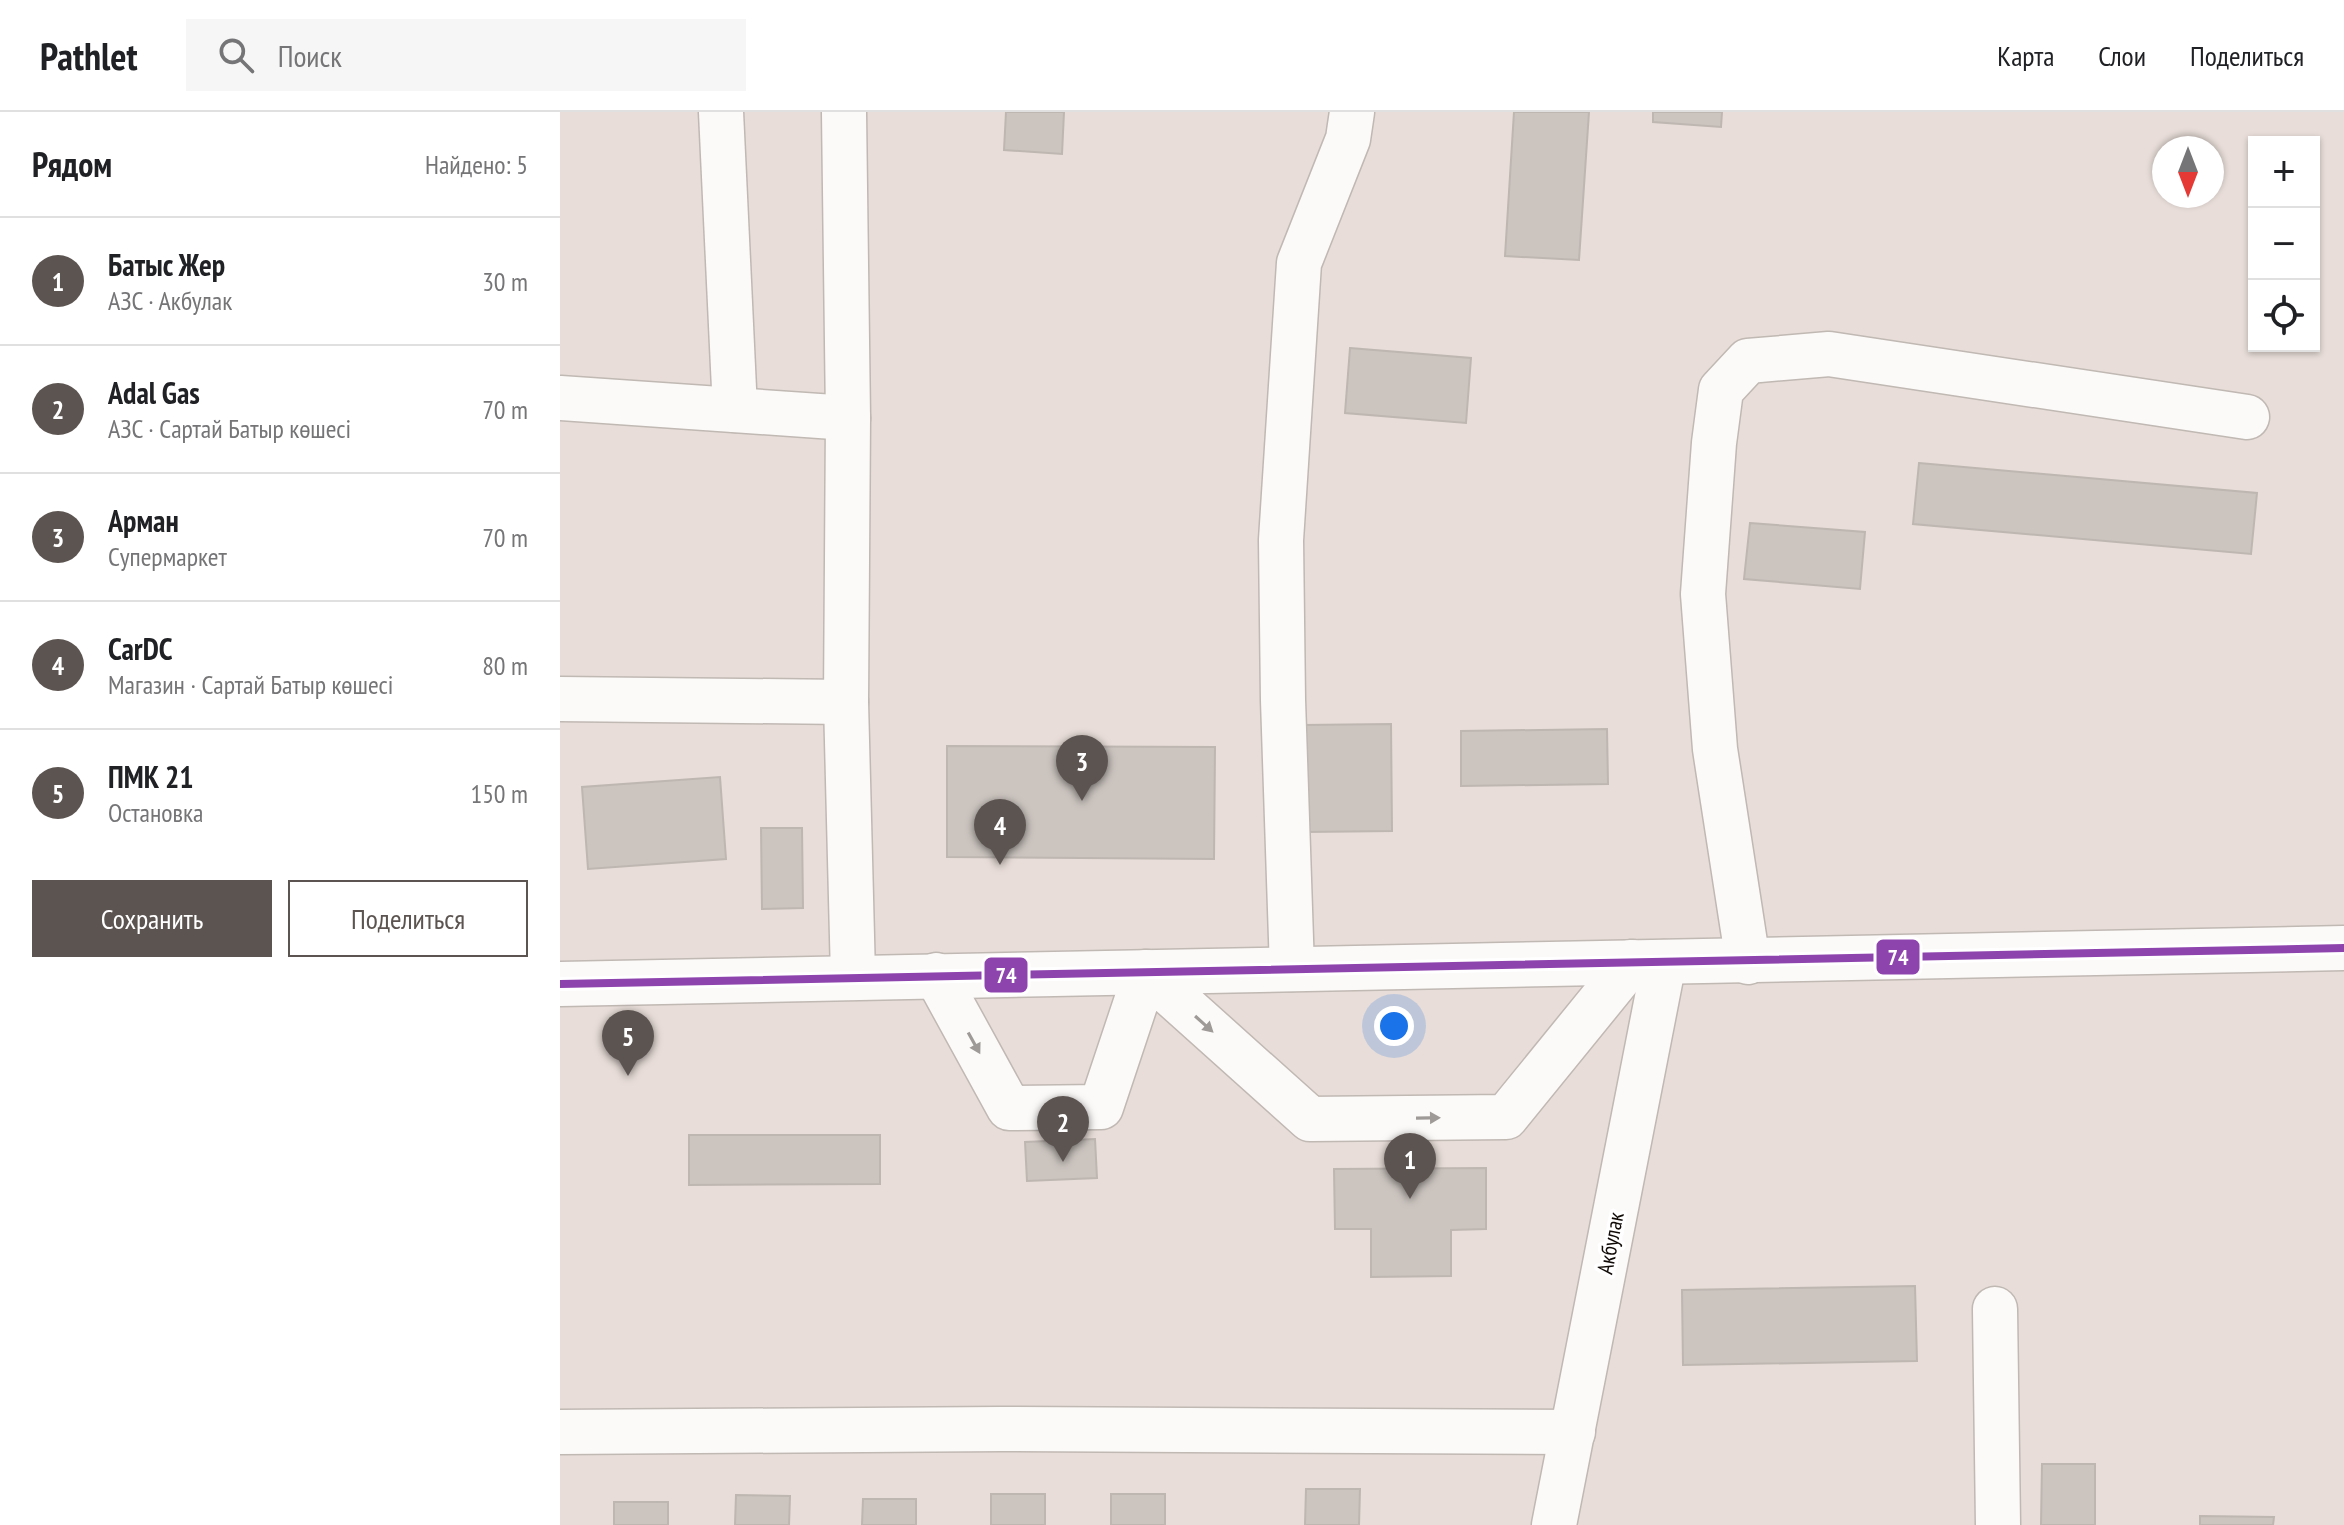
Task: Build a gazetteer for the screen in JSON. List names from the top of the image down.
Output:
{
  "streets": {
    "main road": ["Акбулак"]
  },
  "lines": ["transit line 74"],
  "north": "bottom",
  "page": {
    "header": "Pathlet",
    "search": "Поиск",
    "nav": ["Карта", "Слои", "Поделиться"],
    "heading": ["Рядом", "Найдено: 5"],
    "map_buttons": ["+", "−"],
    "list": [
      {
        "mark": "1",
        "name": "Батыс Жер",
        "note": "АЗС · Акбулак",
        "value": "30 m"
      },
      {
        "mark": "2",
        "name": "Adal Gas",
        "note": "АЗС · Сартай Батыр көшесі",
        "value": "70 m"
      },
      {
        "mark": "3",
        "name": "Арман",
        "note": "Супермаркет",
        "value": "70 m"
      },
      {
        "mark": "4",
        "name": "CarDC",
        "note": "Магазин · Сартай Батыр көшесі",
        "value": "80 m"
      },
      {
        "mark": "5",
        "name": "ПМК 21",
        "note": "Остановка",
        "value": "150 m"
      }
    ],
    "pins": [
      "3",
      "4",
      "5",
      "2",
      "1"
    ],
    "buttons": ["Сохранить", "Поделиться"]
  }
}
